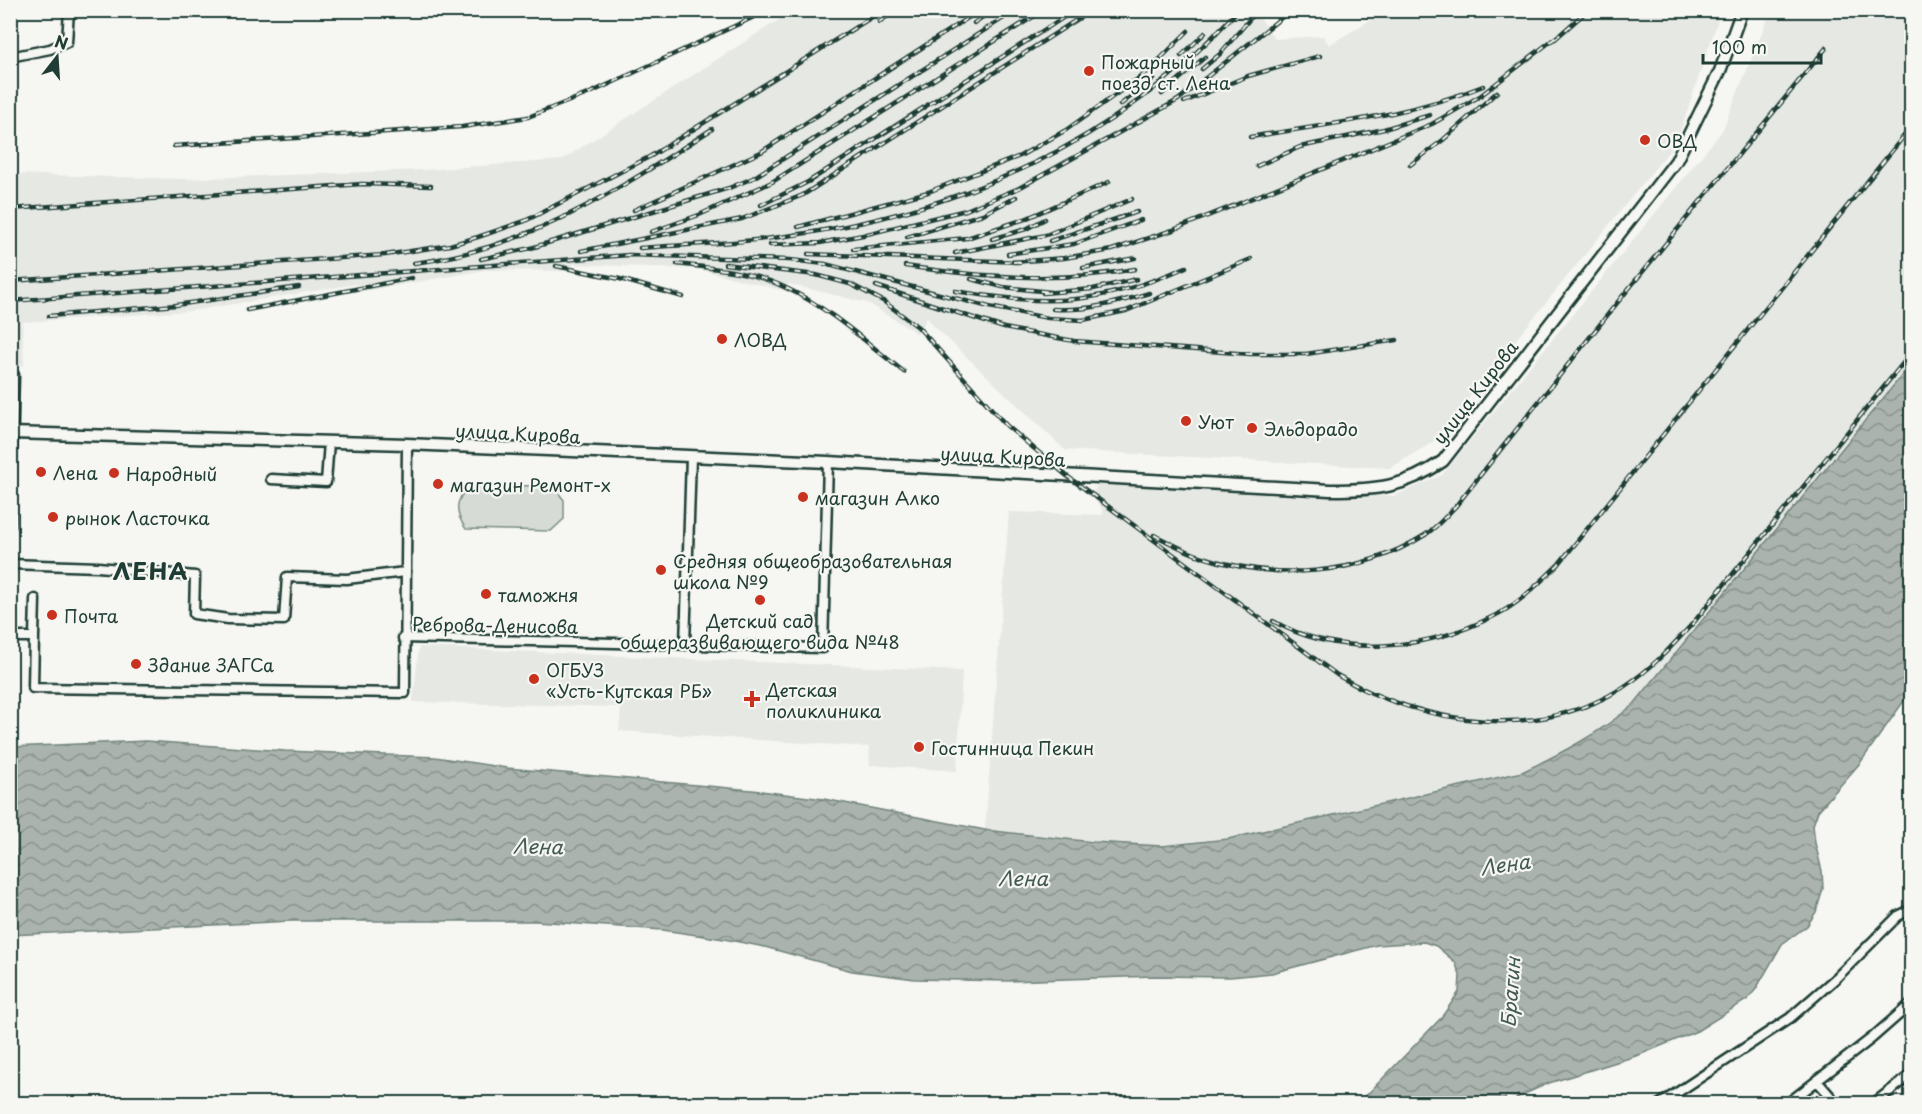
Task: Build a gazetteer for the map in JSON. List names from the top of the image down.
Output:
{
  "streets": {
    "main road": ["улица Кирова"],
    "street": ["Реброва-Денисова"]
  },
  "crossings": [
    ["улица Кирова", "Реброва-Денисова"]
  ],
  "districts": ["ЛЕНА"],
  "water": ["Лена", "Брагин"],
  "places": {
    "other": [
      "Пожарный поезд ст. Лена",
      "ОВД",
      "ЛОВД",
      "Уют",
      "Эльдорадо",
      "Лена",
      "Народный",
      "магазин Ремонт-х",
      "магазин Алко",
      "рынок Ласточка",
      "Средняя общеобразовательная школа №9",
      "таможня",
      "Детский сад общеразвивающего вида №48",
      "Почта",
      "Здание ЗАГСа",
      "ОГБУЗ «Усть-Кутская РБ»",
      "Гостинница Пекин"
    ],
    "health": ["Детская поликлиника"]
  },
  "scale_bar": "100 m",
  "north": "top"
}
